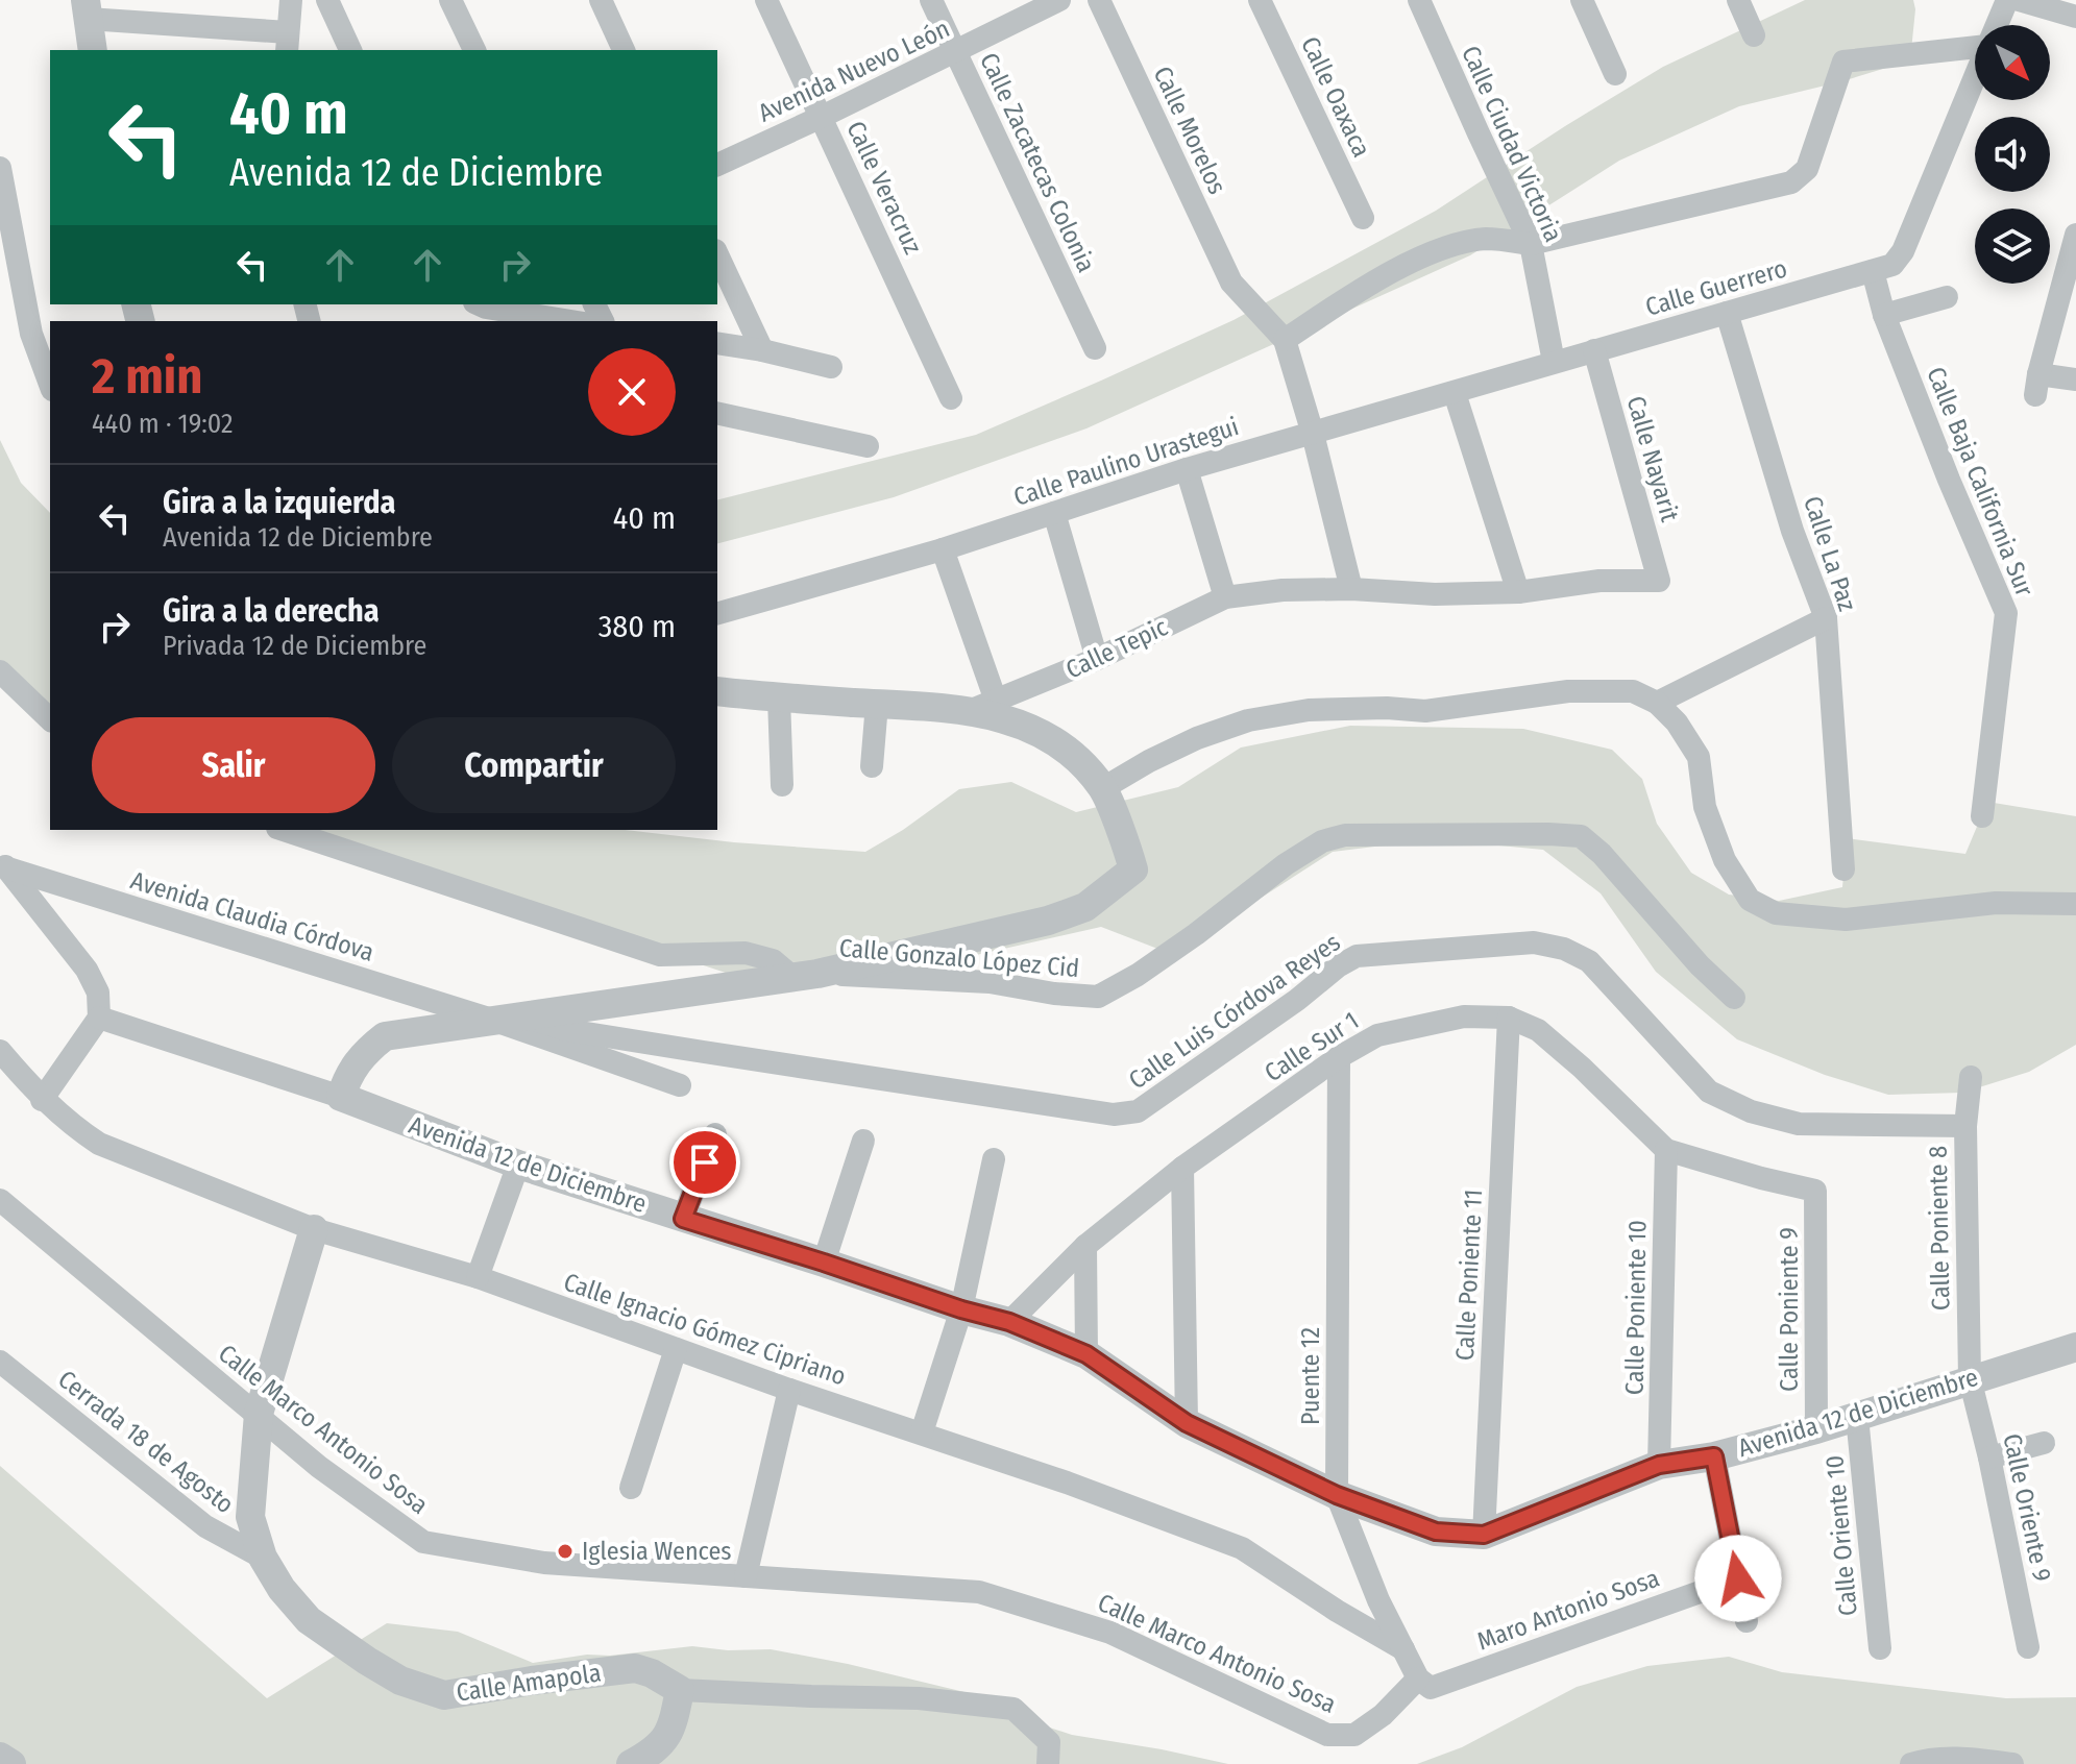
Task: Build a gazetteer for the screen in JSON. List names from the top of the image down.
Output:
{
  "streets": {
    "street": [
      "Avenida Nuevo León",
      "Calle Oaxaca",
      "Calle Morelos",
      "Calle Ciudad Victoria",
      "Calle Zacatecas Colonia",
      "Calle Veracruz",
      "Calle Guerrero",
      "Calle Nayarit",
      "Calle Paulino Urastegui",
      "Calle Baja California Sur",
      "Calle La Paz",
      "Calle Tepic",
      "Avenida Claudia Córdova",
      "Calle Gonzalo López Cid",
      "Calle Luis Córdova Reyes",
      "Calle Sur 1",
      "Avenida 12 de Diciembre",
      "Calle Poniente 8",
      "Calle Poniente 11",
      "Calle Poniente 10",
      "Calle Poniente 9",
      "Calle Ignacio Gómez Cipriano",
      "Puente 12",
      "Calle Marco Antonio Sosa",
      "Cerrada 18 de Agosto",
      "Calle Oriente 9",
      "Calle Oriente 10",
      "Maro Antonio Sosa",
      "Calle Amapola"
    ]
  },
  "crossings": [
    ["Avenida Nuevo León", "Calle Zacatecas Colonia"],
    ["Avenida Nuevo León", "Calle Veracruz"],
    ["Calle Ciudad Victoria", "Calle Guerrero"],
    ["Calle Ciudad Victoria", "Calle Paulino Urastegui"],
    ["Calle Guerrero", "Calle Nayarit"],
    ["Calle Guerrero", "Calle Paulino Urastegui"],
    ["Calle Guerrero", "Calle Baja California Sur"],
    ["Calle Guerrero", "Calle La Paz"],
    ["Calle Nayarit", "Calle Tepic"],
    ["Calle Luis Córdova Reyes", "Calle Poniente 8"],
    ["Calle Sur 1", "Avenida 12 de Diciembre"],
    ["Calle Sur 1", "Calle Poniente 11"],
    ["Calle Sur 1", "Calle Poniente 10"],
    ["Calle Sur 1", "Calle Poniente 9"],
    ["Calle Sur 1", "Puente 12"],
    ["Avenida 12 de Diciembre", "Calle Poniente 8"],
    ["Avenida 12 de Diciembre", "Calle Poniente 11"],
    ["Avenida 12 de Diciembre", "Calle Poniente 10"],
    ["Avenida 12 de Diciembre", "Calle Poniente 9"],
    ["Avenida 12 de Diciembre", "Puente 12"],
    ["Avenida 12 de Diciembre", "Calle Oriente 9"],
    ["Avenida 12 de Diciembre", "Calle Oriente 10"],
    ["Calle Poniente 8", "Calle Oriente 9"],
    ["Calle Ignacio Gómez Cipriano", "Puente 12"],
    ["Calle Ignacio Gómez Cipriano", "Calle Amapola"],
    ["Puente 12", "Calle Marco Antonio Sosa"],
    ["Puente 12", "Maro Antonio Sosa"],
    ["Calle Marco Antonio Sosa", "Maro Antonio Sosa"],
    ["Calle Marco Antonio Sosa", "Calle Amapola"],
    ["Cerrada 18 de Agosto", "Calle Amapola"]
  ],
  "places": ["Iglesia Wences"],
  "north": "bottom right",
  "page": {
    "turn": ["40 m", "Avenida 12 de Diciembre"],
    "heading": ["2 min", "440 m · 19:02"],
    "list": [
      {
        "name": "Gira a la izquierda",
        "note": "Avenida 12 de Diciembre",
        "value": "40 m"
      },
      {
        "name": "Gira a la derecha",
        "note": "Privada 12 de Diciembre",
        "value": "380 m"
      }
    ],
    "buttons": ["Salir", "Compartir"]
  }
}
